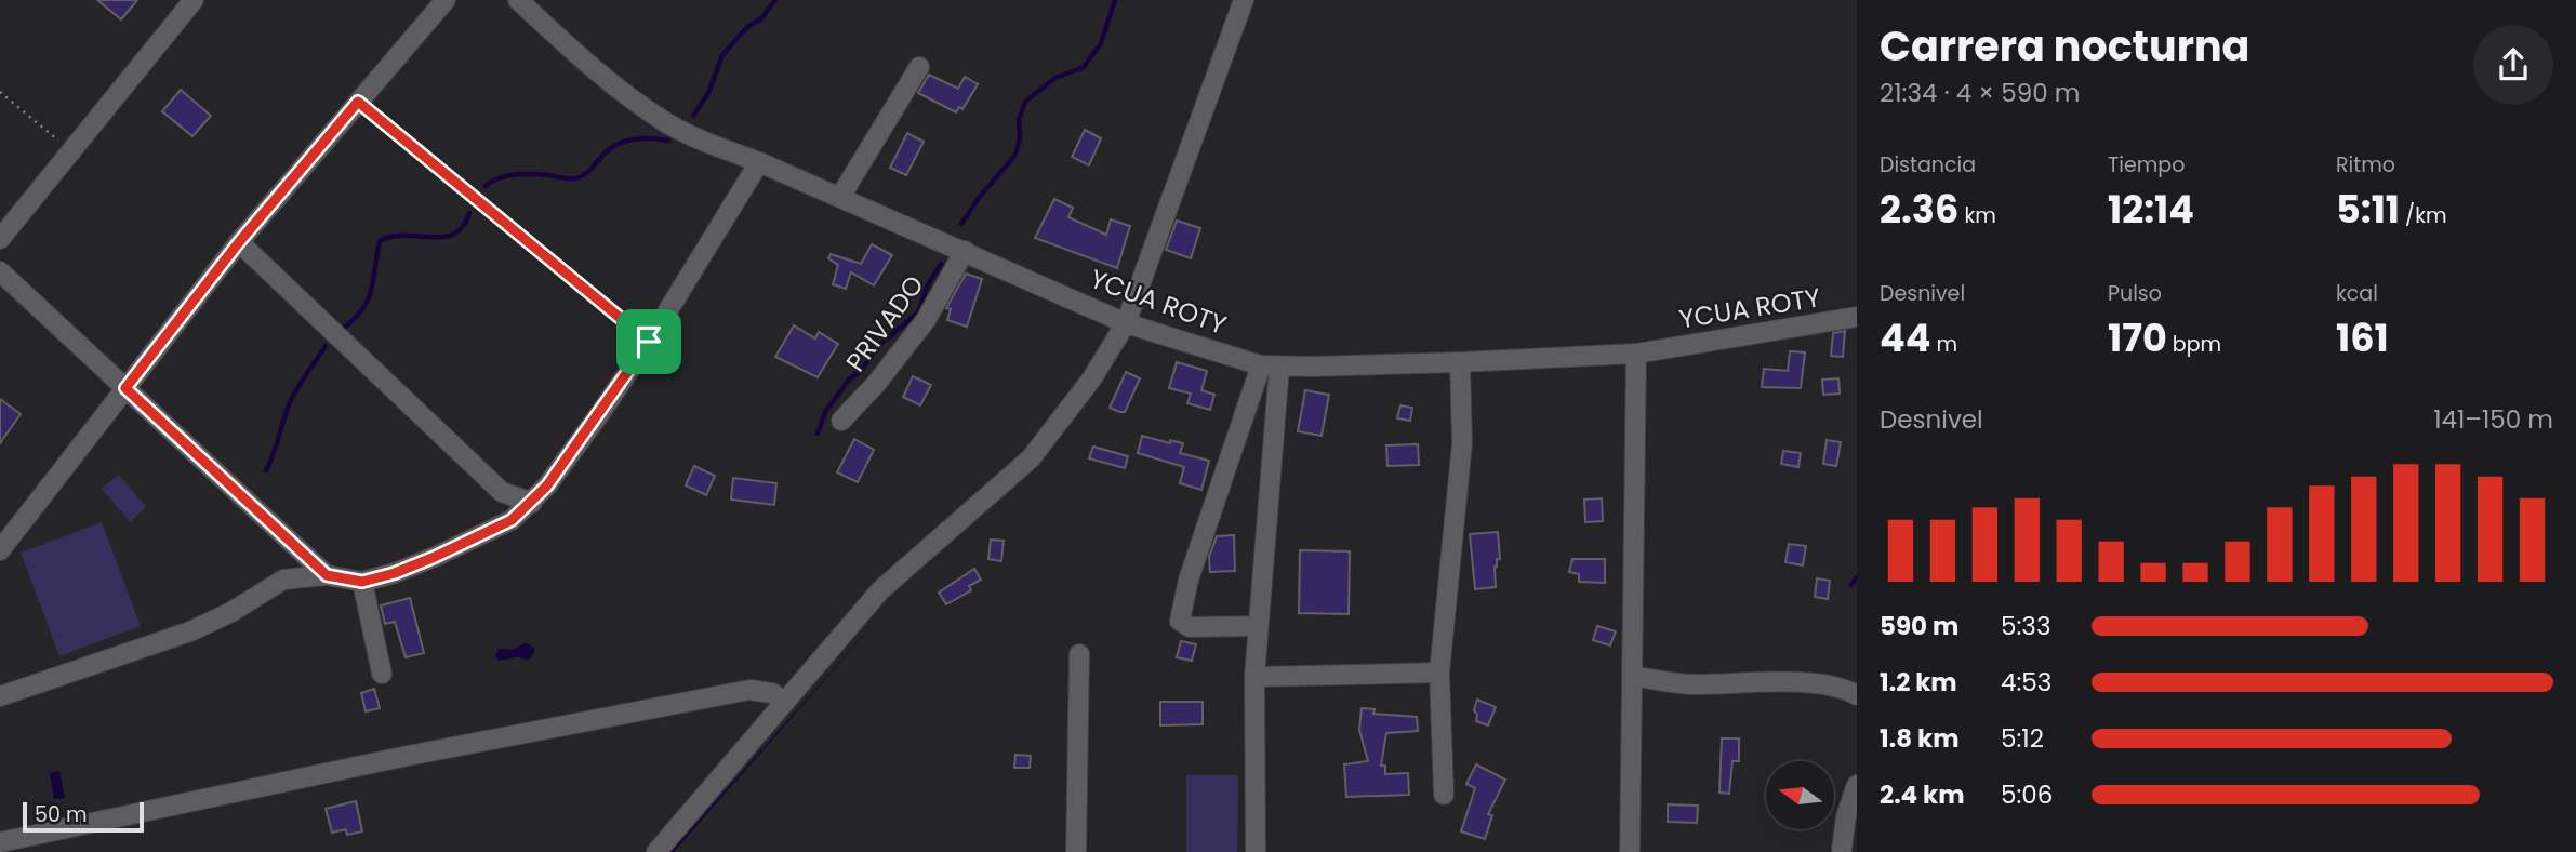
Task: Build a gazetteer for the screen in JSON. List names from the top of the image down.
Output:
{
  "streets": {
    "street": ["YCUA ROTY", "PRIVADO"]
  },
  "crossings": [
    ["YCUA ROTY", "PRIVADO"]
  ],
  "scale_bar": "50 m",
  "north": "left",
  "page": {
    "heading": ["Carrera nocturna", "21:34 · 4 × 590 m"],
    "stats": [
      ["Distancia", "2.36 km"],
      ["Tiempo", "12:14"],
      ["Ritmo", "5:11 /km"],
      ["Desnivel", "44 m"],
      ["Pulso", "170 bpm"],
      ["kcal", "161"]
    ],
    "chart": ["Desnivel", "141–150 m"],
    "list": [
      {
        "name": "590 m",
        "note": "5:33"
      },
      {
        "name": "1.2 km",
        "note": "4:53"
      },
      {
        "name": "1.8 km",
        "note": "5:12"
      },
      {
        "name": "2.4 km",
        "note": "5:06"
      }
    ],
    "scale": "50 m"
  }
}
